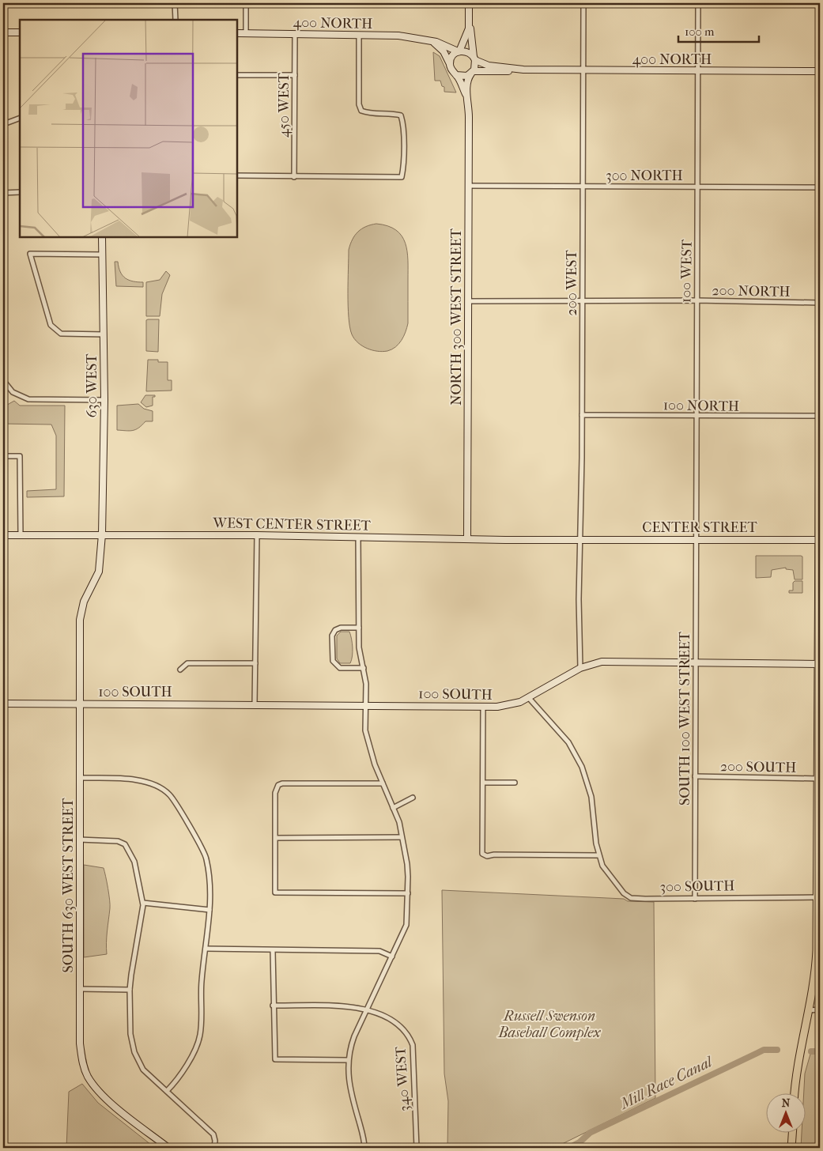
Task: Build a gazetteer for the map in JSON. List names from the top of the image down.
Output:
{
  "streets": {
    "street": [
      "400 NORTH",
      "450 WEST",
      "300 NORTH",
      "100 WEST",
      "200 WEST",
      "200 NORTH",
      "NORTH 300 WEST STREET",
      "630 WEST",
      "100 NORTH",
      "WEST CENTER STREET",
      "CENTER STREET",
      "100 SOUTH",
      "SOUTH 100 WEST STREET",
      "200 SOUTH",
      "SOUTH 630 WEST STREET",
      "300 SOUTH",
      "340 WEST"
    ]
  },
  "crossings": [
    ["400 NORTH", "450 WEST"],
    ["400 NORTH", "100 WEST"],
    ["400 NORTH", "200 WEST"],
    ["300 NORTH", "100 WEST"],
    ["300 NORTH", "200 WEST"],
    ["300 NORTH", "NORTH 300 WEST STREET"],
    ["100 WEST", "200 NORTH"],
    ["100 WEST", "100 NORTH"],
    ["100 WEST", "CENTER STREET"],
    ["100 WEST", "SOUTH 100 WEST STREET"],
    ["200 WEST", "200 NORTH"],
    ["200 WEST", "100 NORTH"],
    ["200 WEST", "WEST CENTER STREET"],
    ["200 WEST", "CENTER STREET"],
    ["200 WEST", "100 SOUTH"],
    ["200 NORTH", "NORTH 300 WEST STREET"],
    ["NORTH 300 WEST STREET", "WEST CENTER STREET"],
    ["630 WEST", "WEST CENTER STREET"],
    ["630 WEST", "100 SOUTH"],
    ["630 WEST", "SOUTH 630 WEST STREET"],
    ["WEST CENTER STREET", "CENTER STREET"],
    ["CENTER STREET", "SOUTH 100 WEST STREET"],
    ["100 SOUTH", "SOUTH 100 WEST STREET"],
    ["100 SOUTH", "SOUTH 630 WEST STREET"],
    ["SOUTH 100 WEST STREET", "200 SOUTH"],
    ["SOUTH 100 WEST STREET", "300 SOUTH"]
  ],
  "water": ["Mill Race Canal"],
  "parks": ["Russell Swenson Baseball Complex"],
  "scale_bar": "100 m",
  "north": "top"
}
